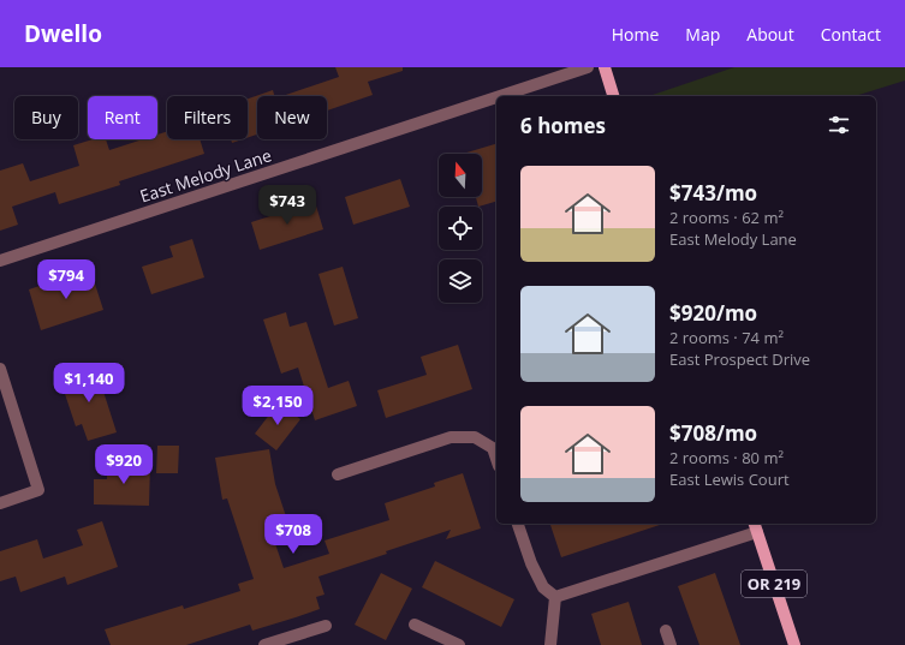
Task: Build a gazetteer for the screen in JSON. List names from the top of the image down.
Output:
{
  "streets": {
    "main road": ["OR 219"],
    "street": ["East Melody Lane"]
  },
  "north": "top",
  "page": {
    "header": "Dwello",
    "nav": [
      "Home",
      "Map",
      "About",
      "Contact"
    ],
    "chip": [
      "Buy",
      "Rent",
      "Filters",
      "New"
    ],
    "heading": "6 homes",
    "list": [
      {
        "name": "$743/mo",
        "note": "2 rooms · 62 m² · East Melody Lane"
      },
      {
        "name": "$920/mo",
        "note": "2 rooms · 74 m² · East Prospect Drive"
      },
      {
        "name": "$708/mo",
        "note": "2 rooms · 80 m² · East Lewis Court"
      }
    ],
    "price": [
      "$743",
      "$794",
      "$1,140",
      "$2,150",
      "$920",
      "$708"
    ]
  }
}
